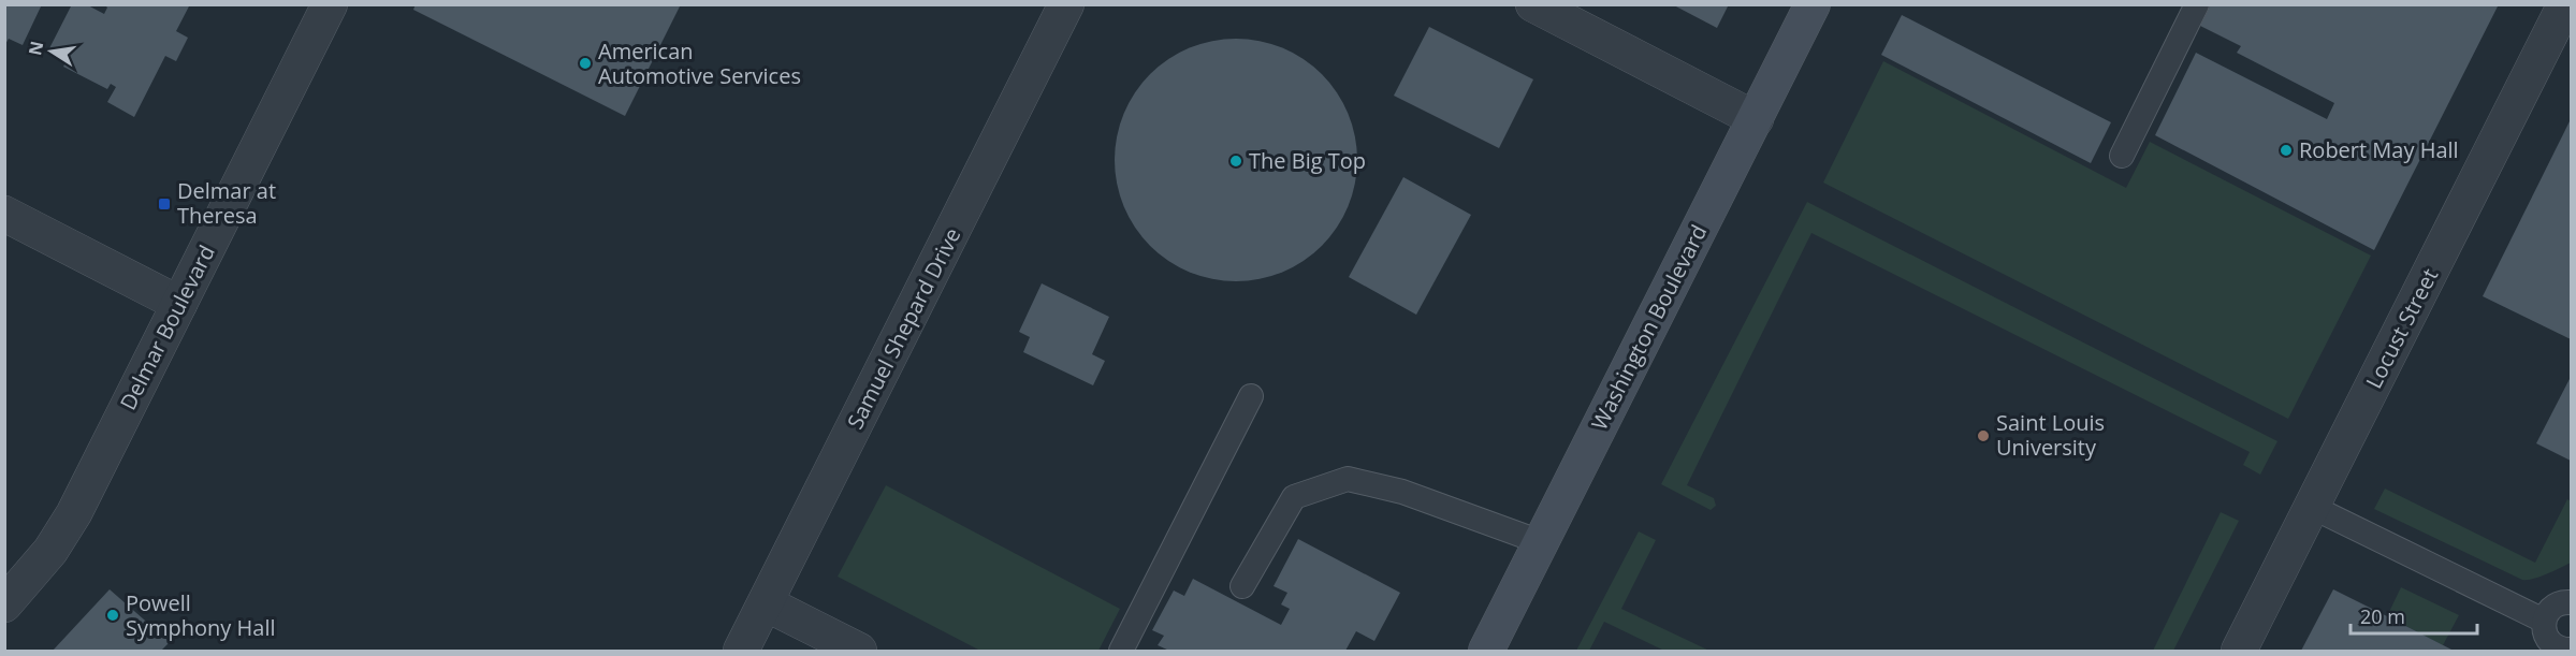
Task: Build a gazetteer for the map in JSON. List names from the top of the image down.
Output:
{
  "streets": {
    "main road": ["Washington Boulevard"],
    "street": ["Delmar Boulevard", "Samuel Shepard Drive", "Locust Street"]
  },
  "places": {
    "other": [
      "American Automotive Services",
      "Robert May Hall",
      "The Big Top",
      "Saint Louis University",
      "Powell Symphony Hall"
    ],
    "transit": ["Delmar at Theresa"]
  },
  "scale_bar": "20 m",
  "north": "left"
}
